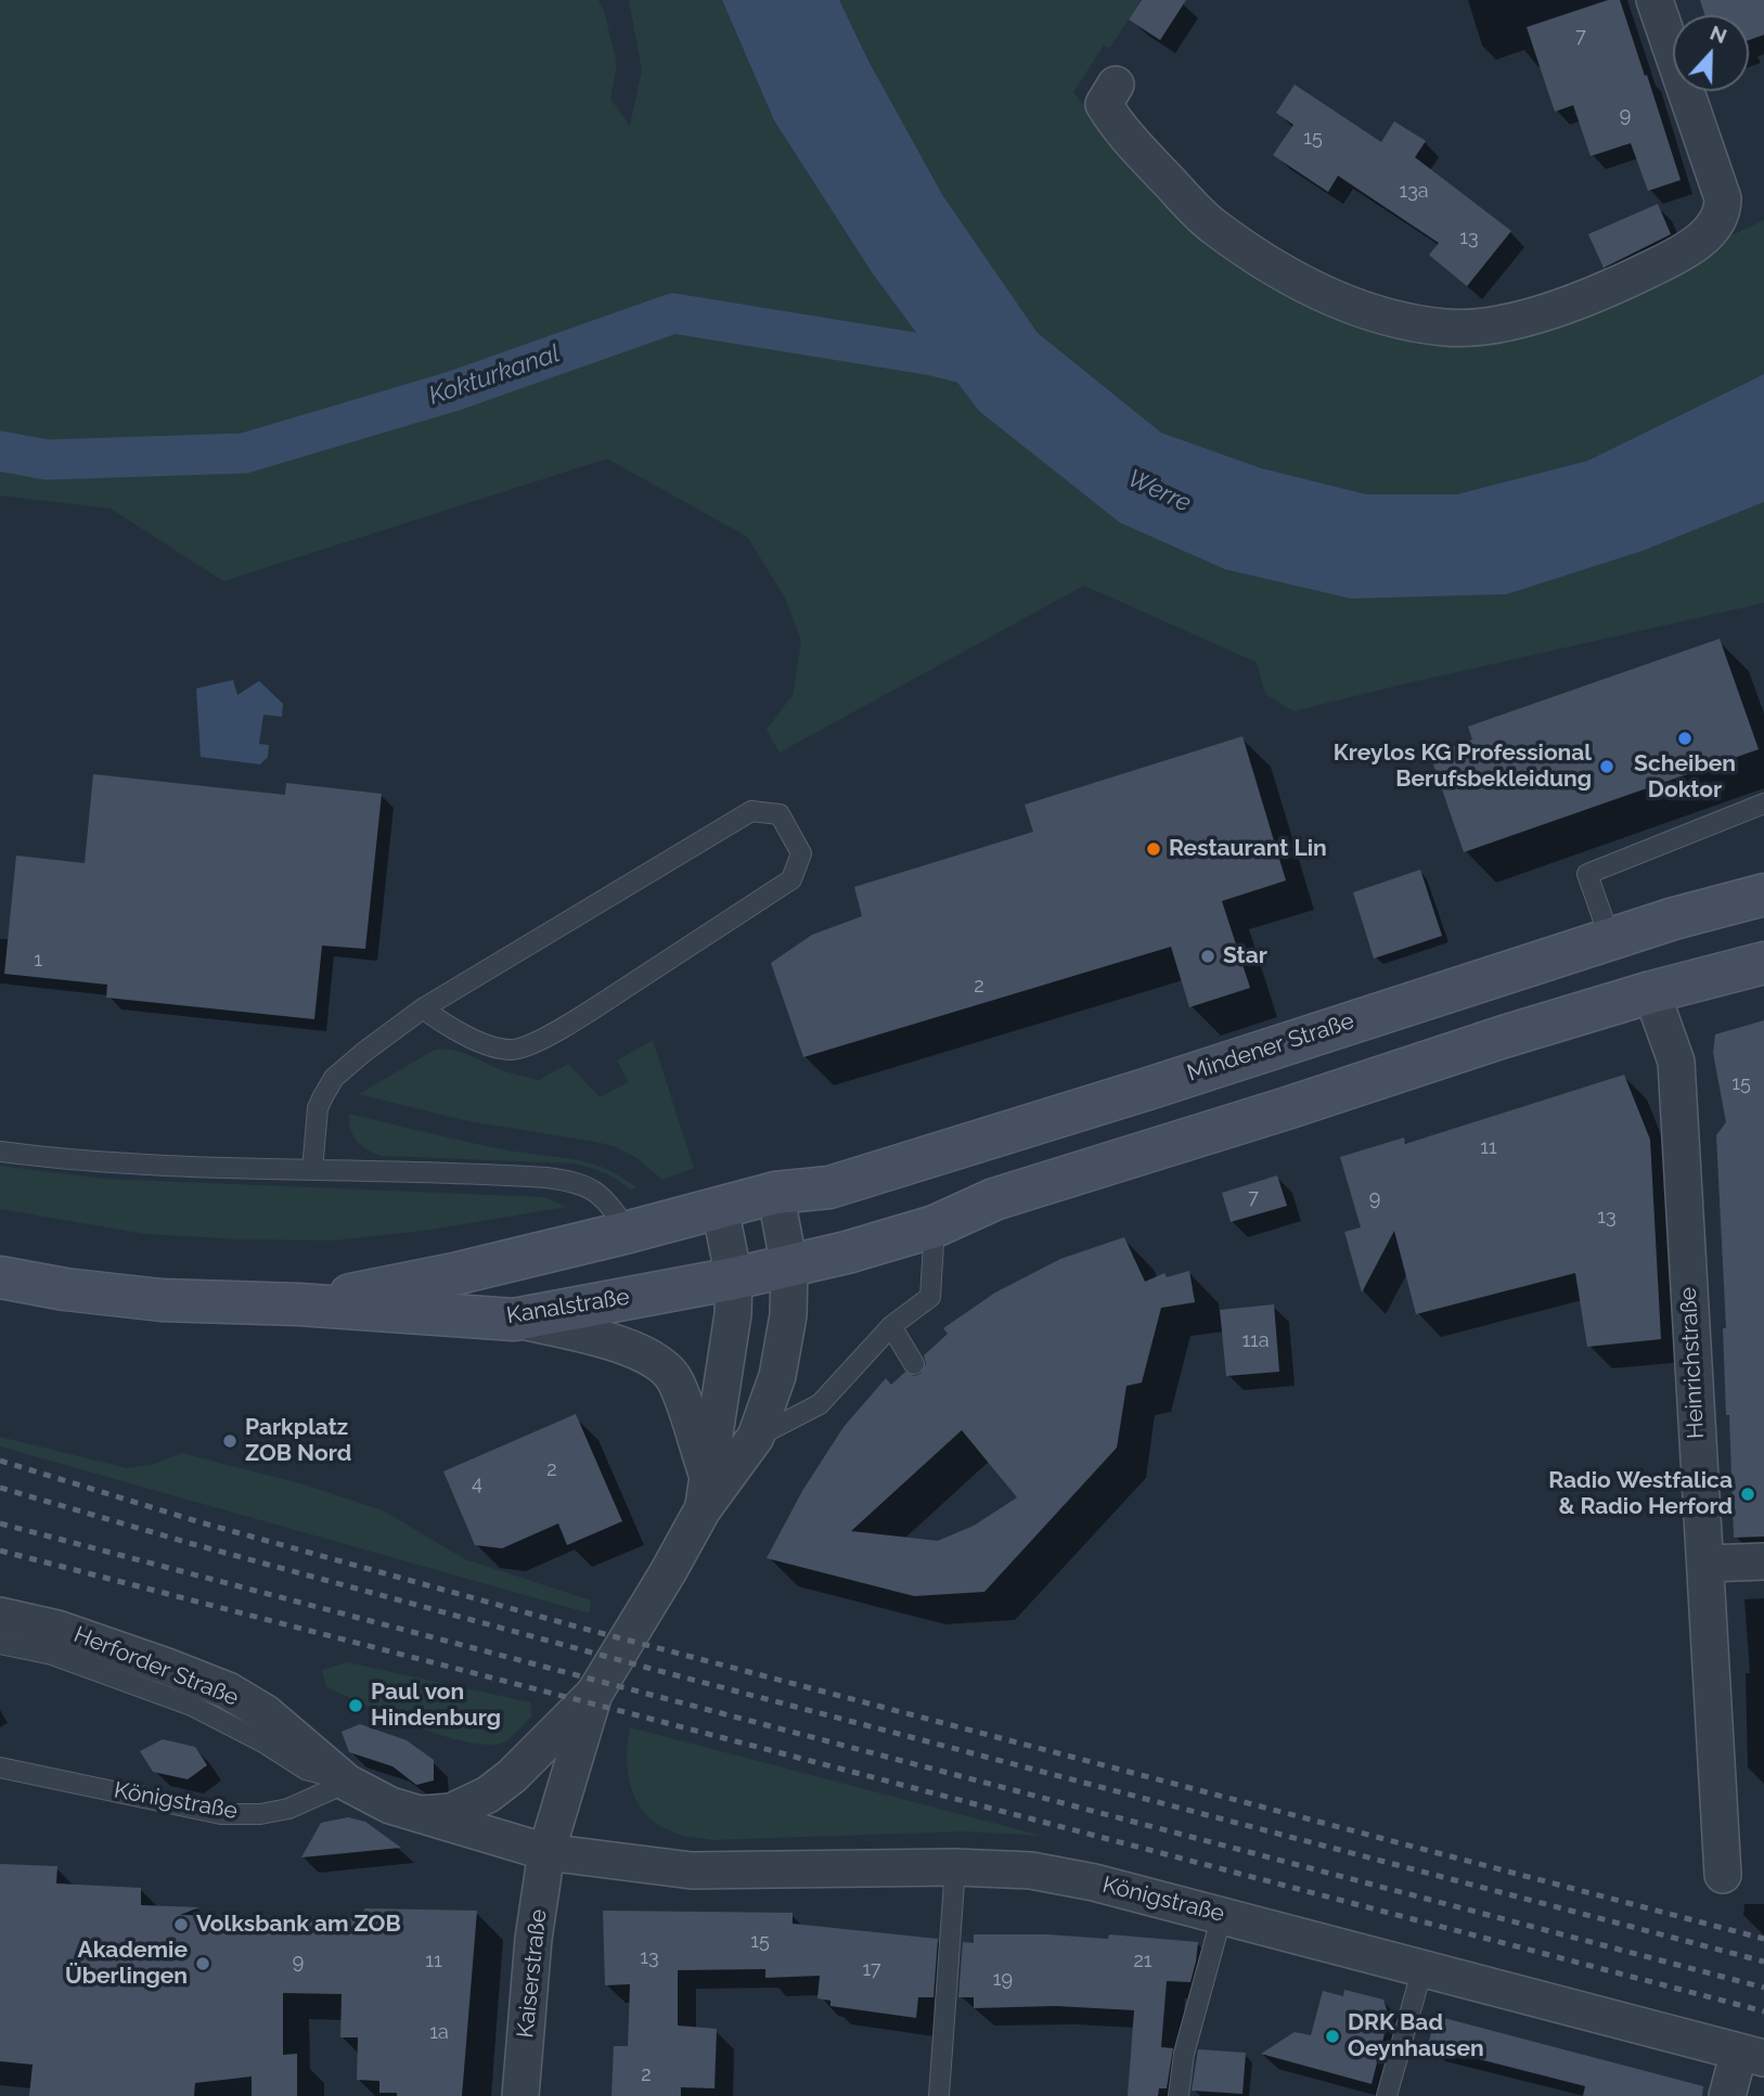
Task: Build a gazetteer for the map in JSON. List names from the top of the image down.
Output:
{
  "streets": {
    "main road": ["Mindener Straße", "Kanalstraße"],
    "street": [
      "Heinrichstraße",
      "Herforder Straße",
      "Königstraße",
      "Kaiserstraße"
    ]
  },
  "crossings": [
    ["Mindener Straße", "Kanalstraße"],
    ["Mindener Straße", "Herforder Straße"],
    ["Kanalstraße", "Herforder Straße"],
    ["Herforder Straße", "Königstraße"],
    ["Herforder Straße", "Kaiserstraße"],
    ["Königstraße", "Kaiserstraße"]
  ],
  "water": ["Kokturkanal", "Werre"],
  "places": [
    "Scheiben Doktor",
    "Kreylos KG Professional Berufsbekleidung",
    "Restaurant Lin",
    "Star",
    "Parkplatz ZOB Nord",
    "Radio Westfalica & Radio Herford",
    "Paul von Hindenburg",
    "Volksbank am ZOB",
    "Akademie Überlingen",
    "DRK Bad Oeynhausen"
  ],
  "house_numbers": [
    "7",
    "9",
    "15",
    "13a",
    "13",
    "1",
    "2",
    "15",
    "11",
    "7",
    "9",
    "13",
    "11a",
    "2",
    "4",
    "15",
    "13",
    "11",
    "21",
    "9",
    "17",
    "19",
    "1a",
    "2"
  ],
  "north": "top"
}
